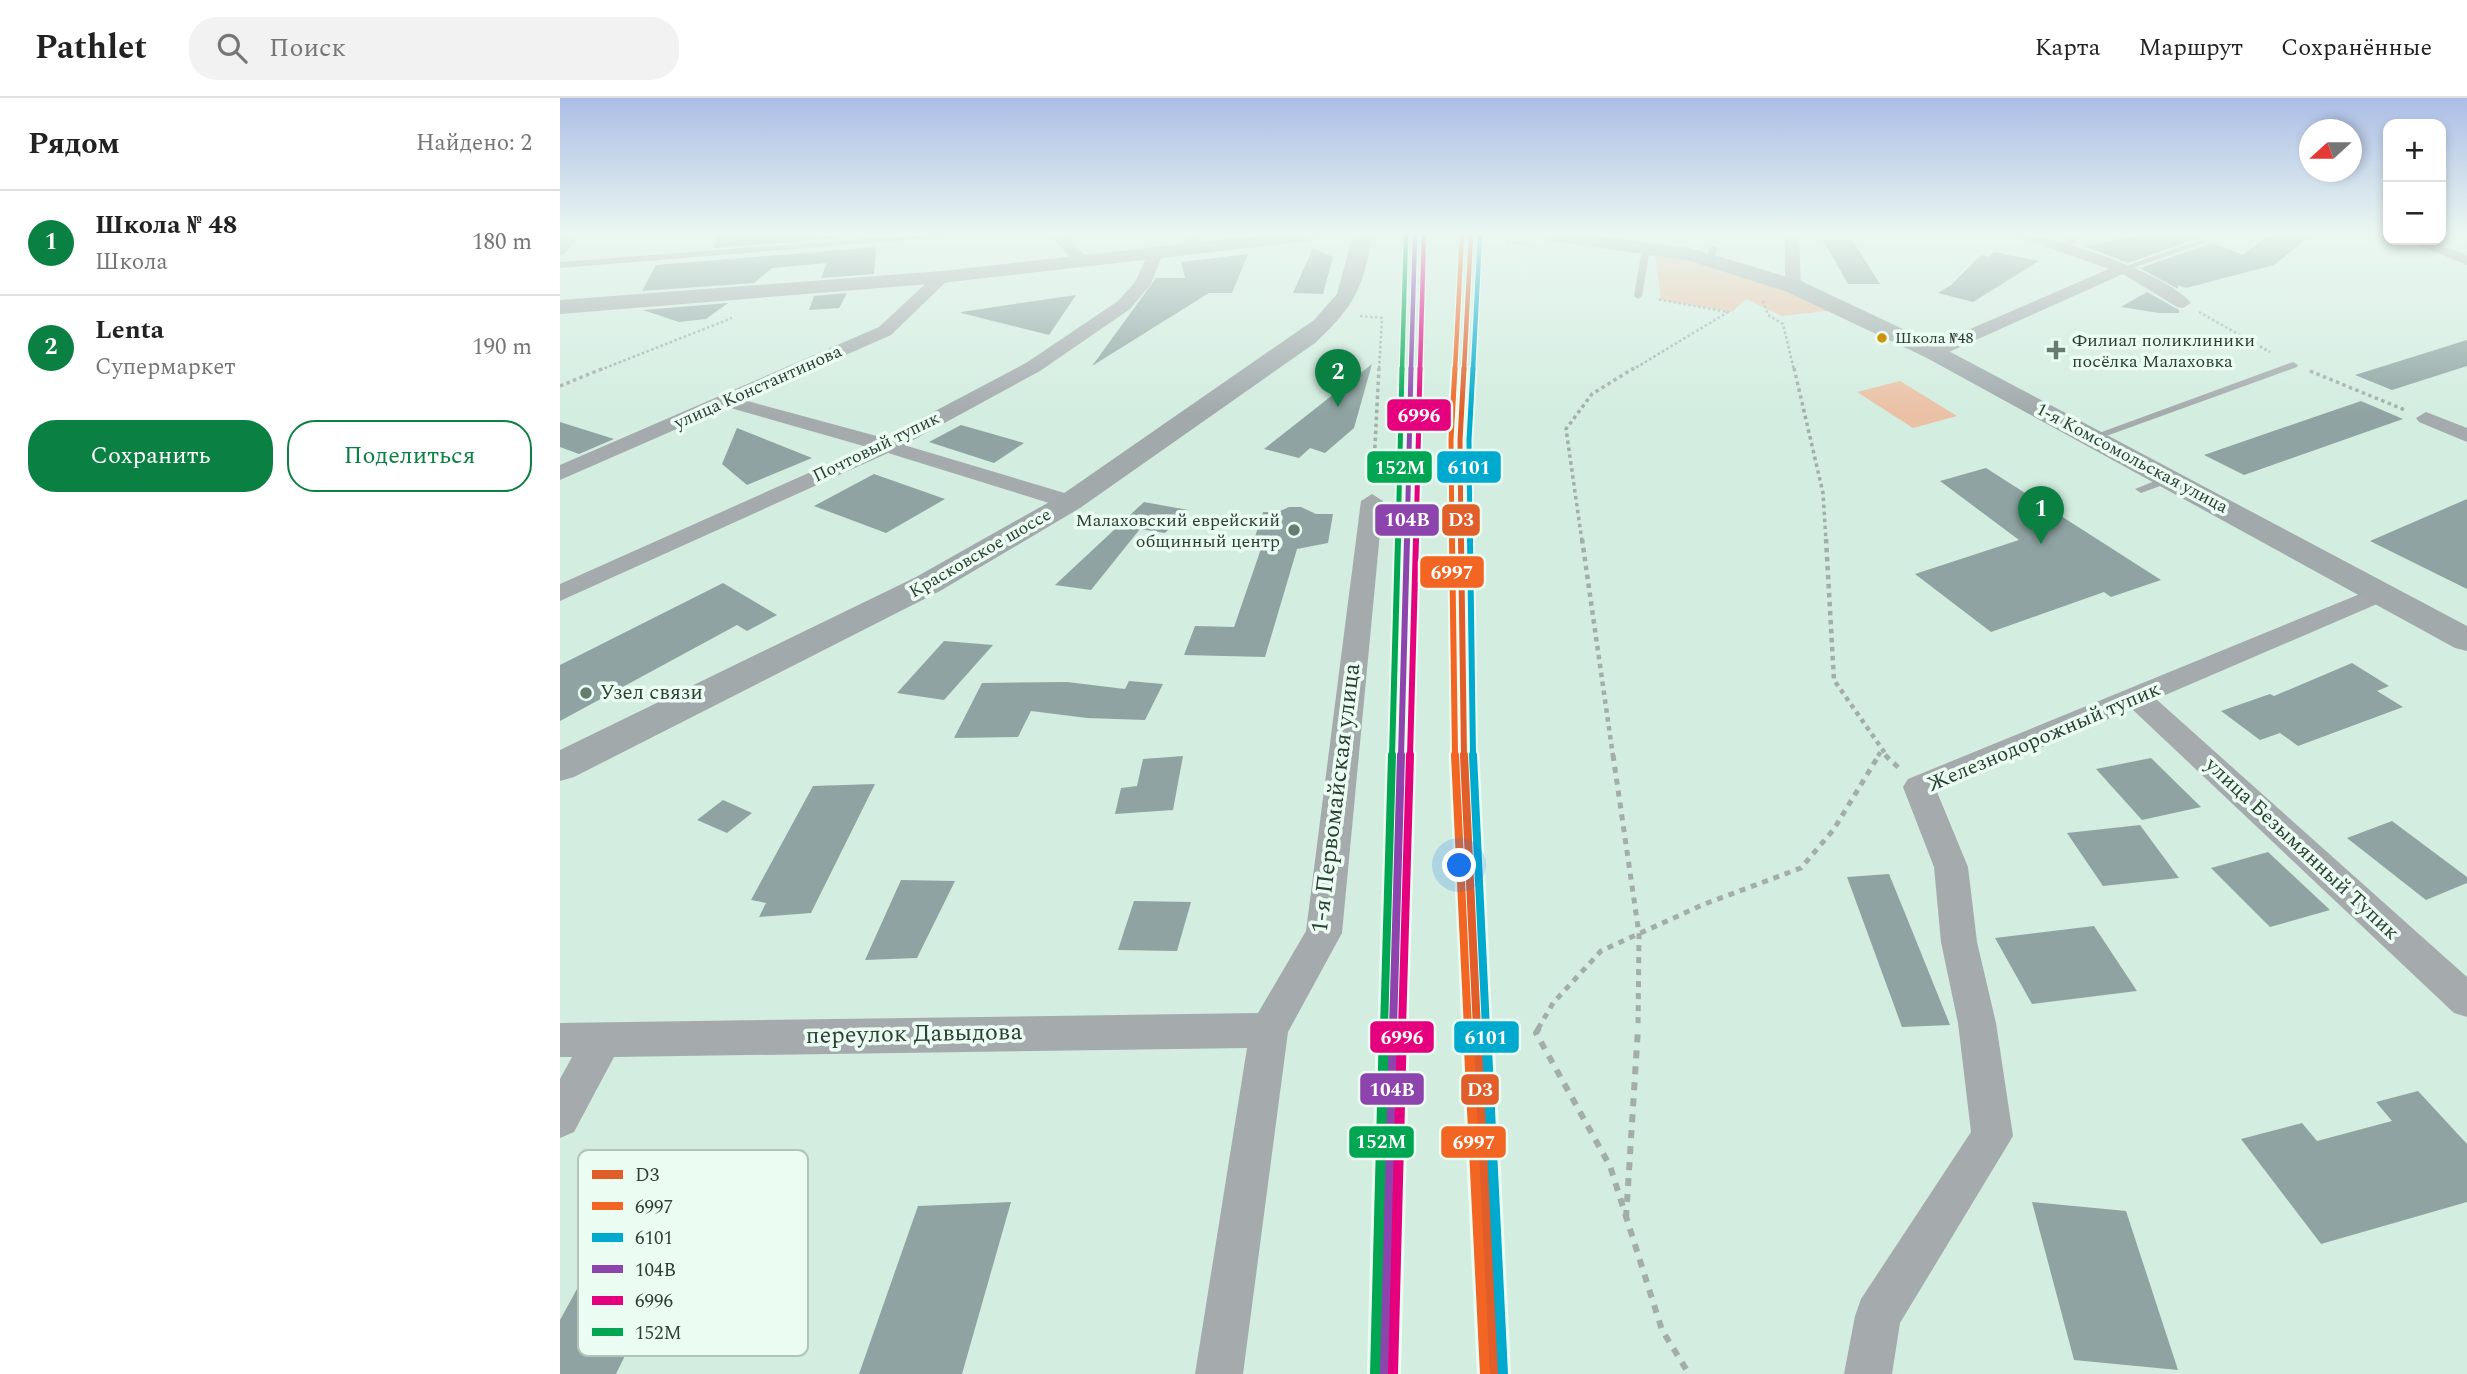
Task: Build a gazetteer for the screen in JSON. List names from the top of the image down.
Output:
{
  "streets": {
    "main road": ["1-я Комсомольская улица", "Красковское шоссе"],
    "street": [
      "улица Константинова",
      "Почтовый тупик",
      "Железнодорожный тупик",
      "1-я Первомайская улица",
      "улица Безымянный Тупик",
      "переулок Давыдова"
    ]
  },
  "crossings": [
    ["1-я Комсомольская улица", "Железнодорожный тупик"],
    ["Железнодорожный тупик", "улица Безымянный Тупик"],
    ["1-я Первомайская улица", "переулок Давыдова"]
  ],
  "places": {
    "other": ["Школа №48", "Малаховский еврейский общинный центр", "Узел связи"],
    "health": ["Филиал поликлиники посёлка Малаховка"]
  },
  "lines": [
    "transit line D3",
    "transit line 6997",
    "transit line 6101",
    "transit line 104В",
    "transit line 6996",
    "transit line 152М"
  ],
  "legend": [
    "D3",
    "6997",
    "6101",
    "104В",
    "6996",
    "152М"
  ],
  "north": "left",
  "page": {
    "header": "Pathlet",
    "search": "Поиск",
    "nav": ["Карта", "Маршрут", "Сохранённые"],
    "heading": ["Рядом", "Найдено: 2"],
    "map_buttons": ["+", "−"],
    "list": [
      {
        "mark": "1",
        "name": "Школа № 48",
        "note": "Школа",
        "value": "180 m"
      },
      {
        "mark": "2",
        "name": "Lenta",
        "note": "Супермаркет",
        "value": "190 m"
      }
    ],
    "pins": ["2", "1"],
    "buttons": ["Сохранить", "Поделиться"]
  }
}
